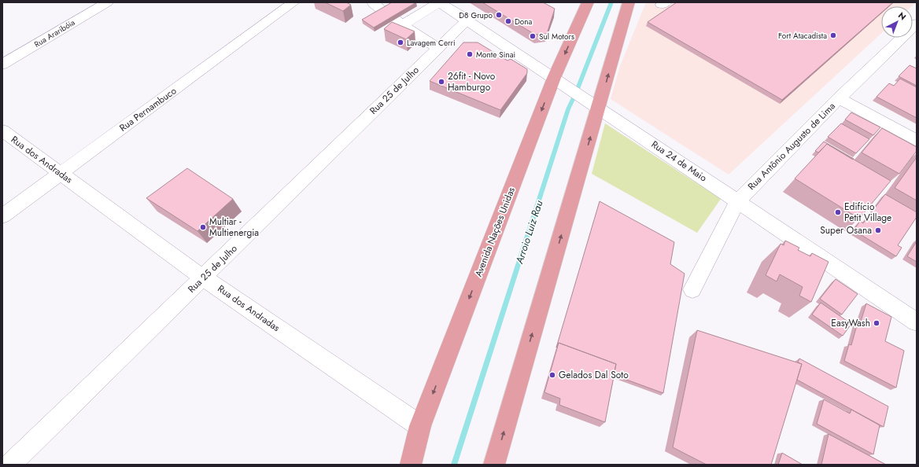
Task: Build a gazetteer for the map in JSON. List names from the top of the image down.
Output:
{
  "streets": {
    "main road": ["Avenida Nações Unidas"],
    "street": [
      "Rua Araribóia",
      "Rua 25 de Julho",
      "Rua Pernambuco",
      "Rua Antônio Augusto de Lima",
      "Rua dos Andradas",
      "Rua 24 de Maio"
    ]
  },
  "crossings": [
    ["Rua 25 de Julho", "Rua dos Andradas"],
    ["Rua 25 de Julho", "Rua 24 de Maio"],
    ["Rua Pernambuco", "Rua dos Andradas"],
    ["Rua Antônio Augusto de Lima", "Rua 24 de Maio"],
    ["Rua dos Andradas", "Avenida Nações Unidas"],
    ["Rua 24 de Maio", "Avenida Nações Unidas"]
  ],
  "water": ["Arroio Luiz Rau"],
  "places": [
    "D8 Grupo",
    "Dona",
    "Fort Atacadista",
    "Sul Motors",
    "Lavagem Cerri",
    "Monte Sinai",
    "26fit - Novo Hamburgo",
    "Edifício Petit Village",
    "Multiar - Multienergia",
    "Super Osana",
    "EasyWash",
    "Gelados Dal Soto"
  ],
  "north": "top right"
}
